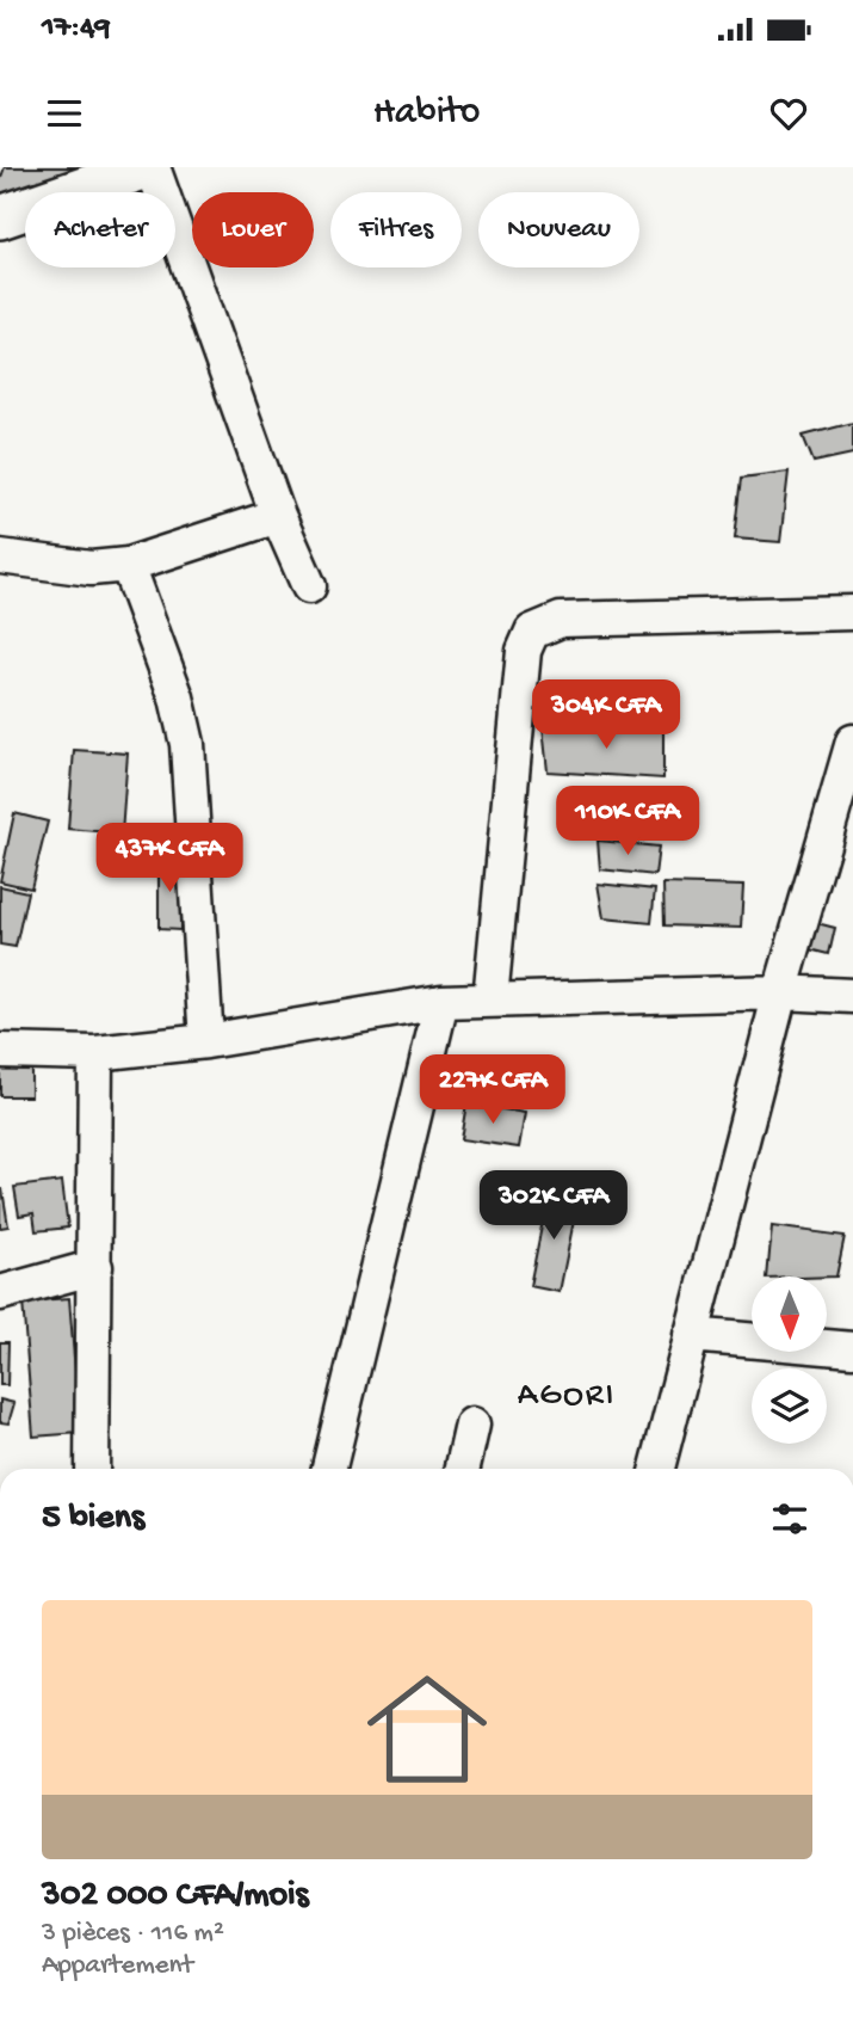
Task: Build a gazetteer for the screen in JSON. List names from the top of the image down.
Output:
{
  "districts": ["AGORI"],
  "north": "bottom",
  "page": {
    "status": "17:49",
    "header": "Habito",
    "chip": [
      "Acheter",
      "Louer",
      "Filtres",
      "Nouveau"
    ],
    "price": [
      "304K CFA",
      "110K CFA",
      "437K CFA",
      "227K CFA",
      "302K CFA"
    ],
    "heading": "5 biens",
    "list": [
      {
        "name": "302 000 CFA/mois",
        "note": "3 pièces · 116 m² · Appartement"
      }
    ]
  }
}
